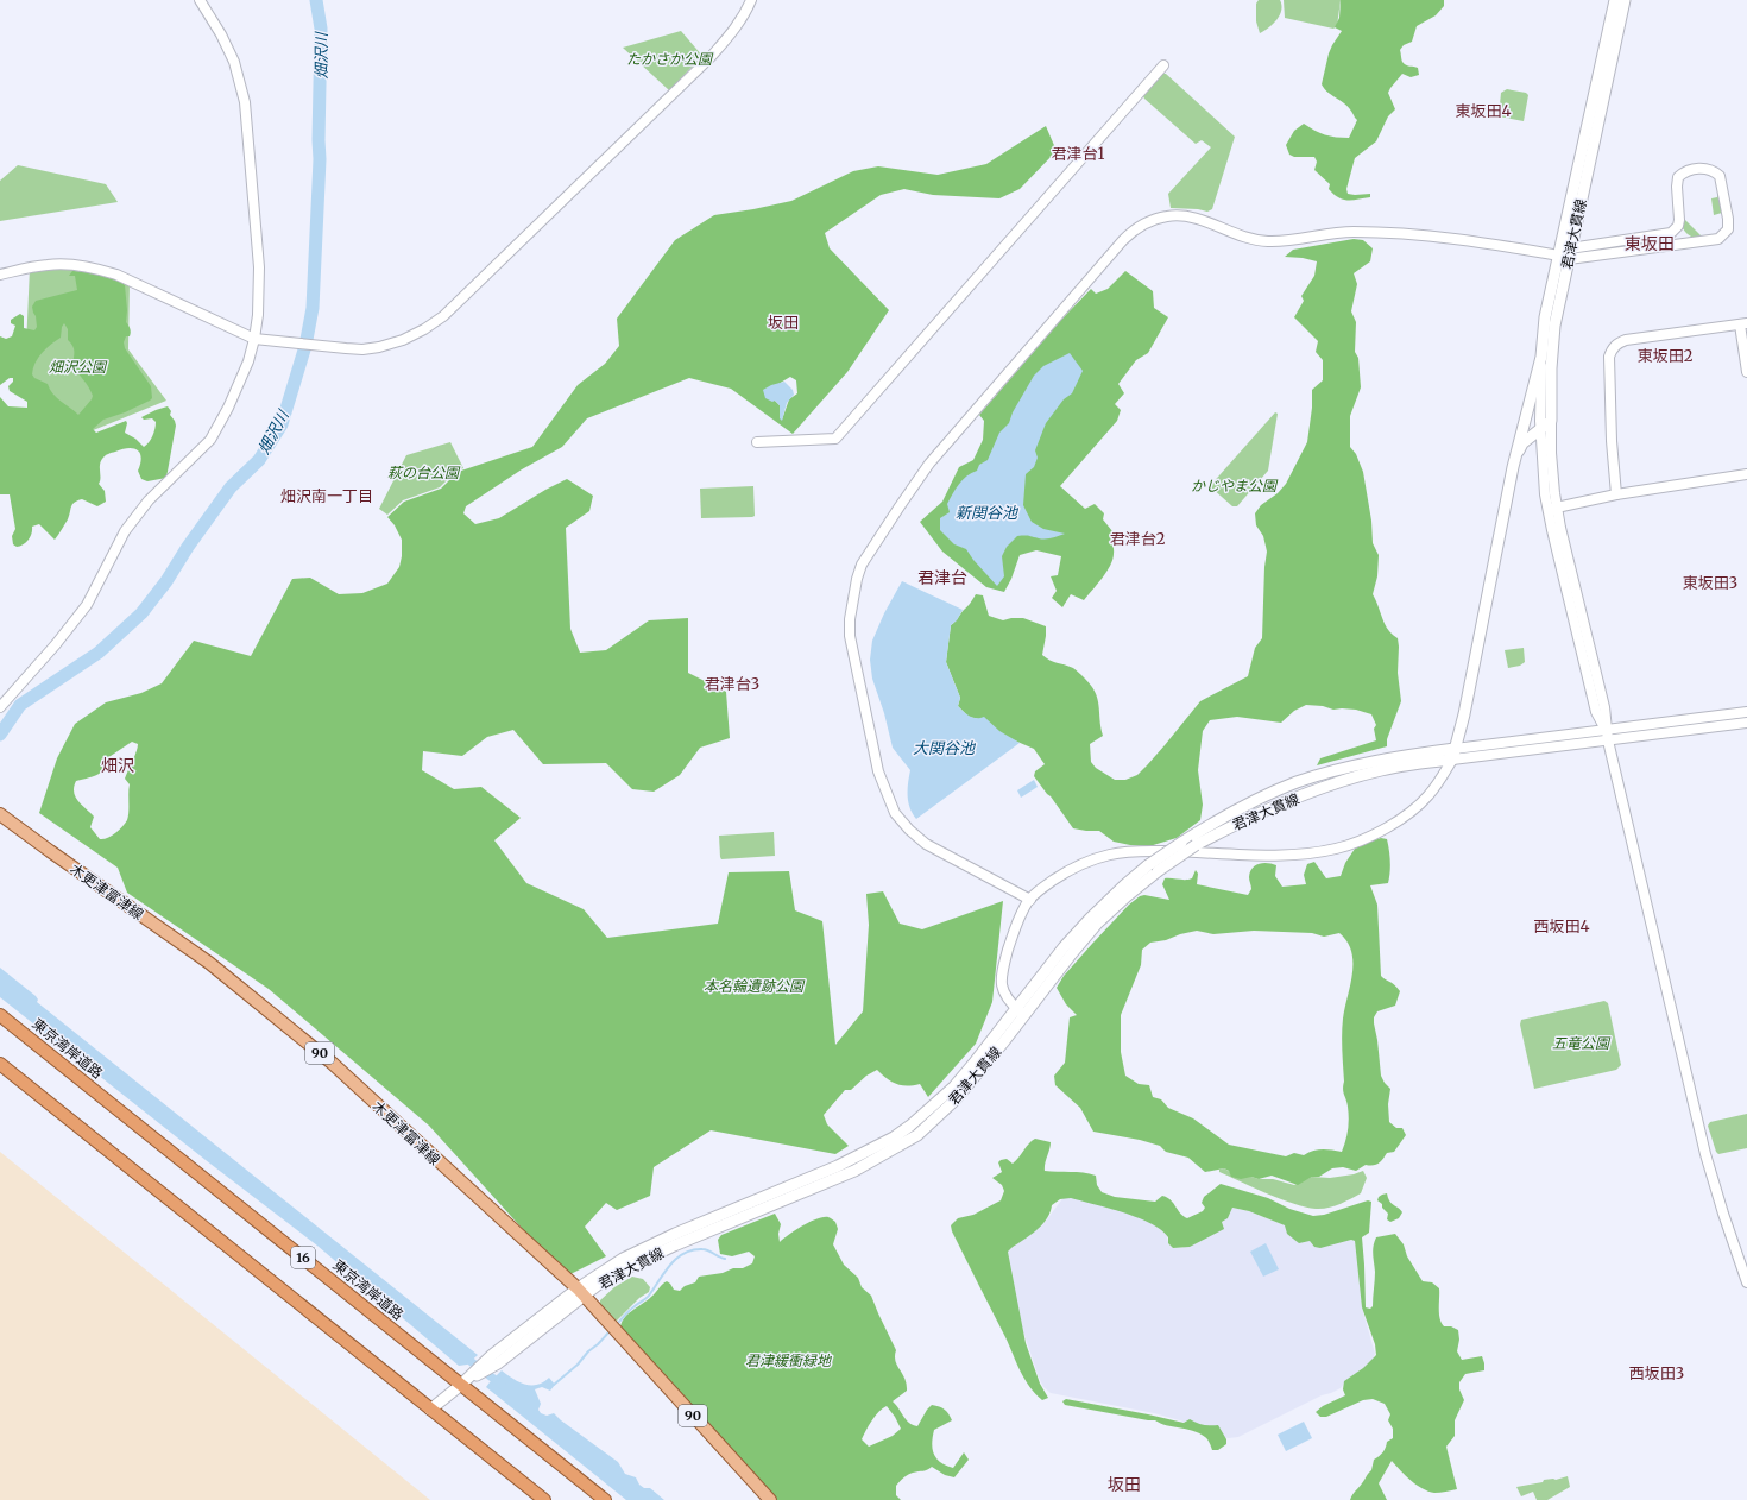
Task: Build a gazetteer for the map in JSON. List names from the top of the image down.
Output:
{
  "streets": {
    "highway": ["東京湾岸道路", "16"],
    "main road": ["君津大貫線", "木更津富津線", "90"]
  },
  "crossings": [
    ["君津大貫線", "木更津富津線"],
    ["君津大貫線", "東京湾岸道路"]
  ],
  "districts": [
    "東坂田4",
    "君津台1",
    "東坂田",
    "坂田",
    "東坂田2",
    "畑沢南一丁目",
    "君津台2",
    "君津台",
    "東坂田3",
    "君津台3",
    "畑沢",
    "西坂田4",
    "西坂田3",
    "坂田"
  ],
  "water": ["畑沢川", "新関谷池", "大関谷池"],
  "parks": [
    "たかさか公園",
    "畑沢公園",
    "萩の台公園",
    "かじやま公園",
    "本名輪遺跡公園",
    "五竜公園",
    "君津緩衝緑地"
  ]
}
